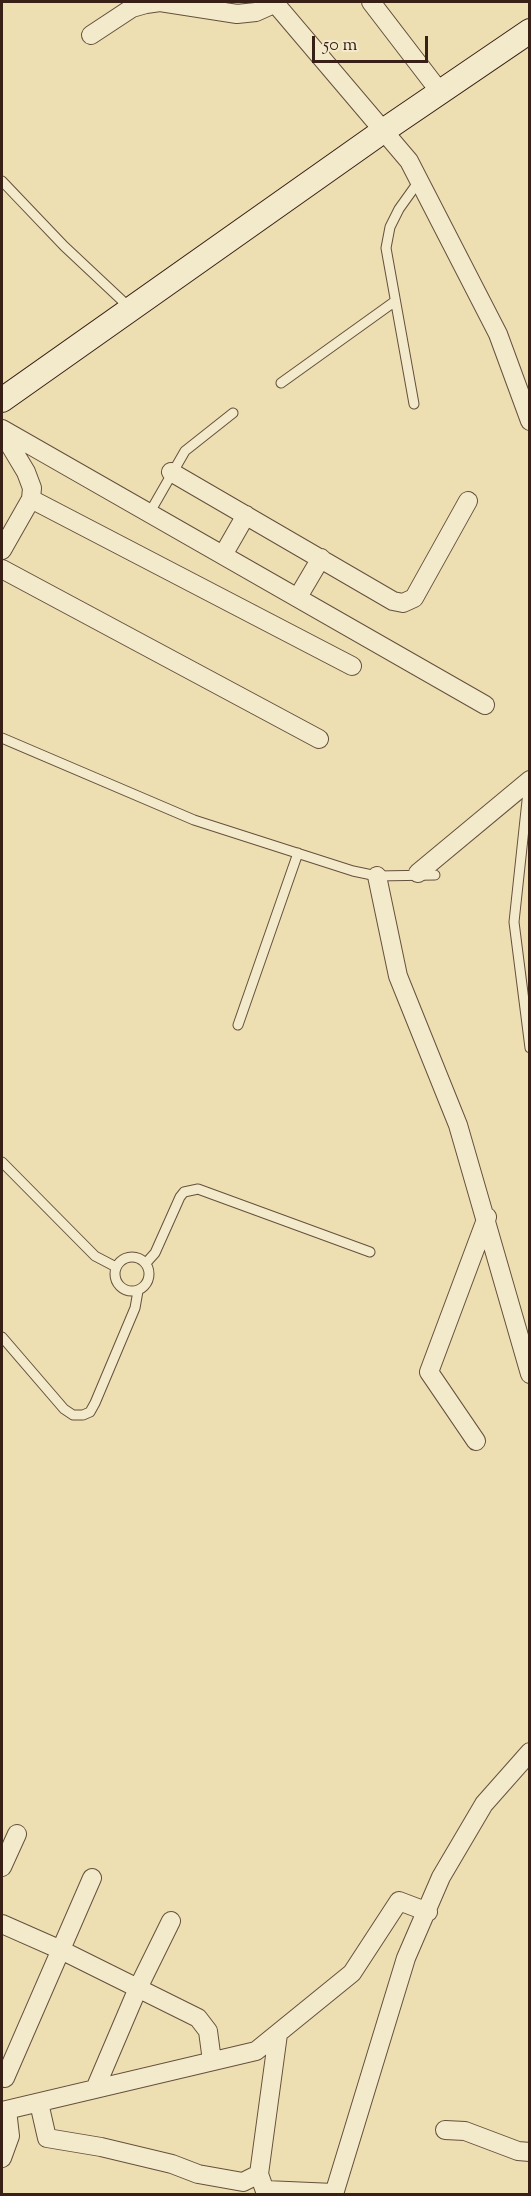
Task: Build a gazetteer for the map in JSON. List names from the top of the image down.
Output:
{
  "scale_bar": "50 m"
}
